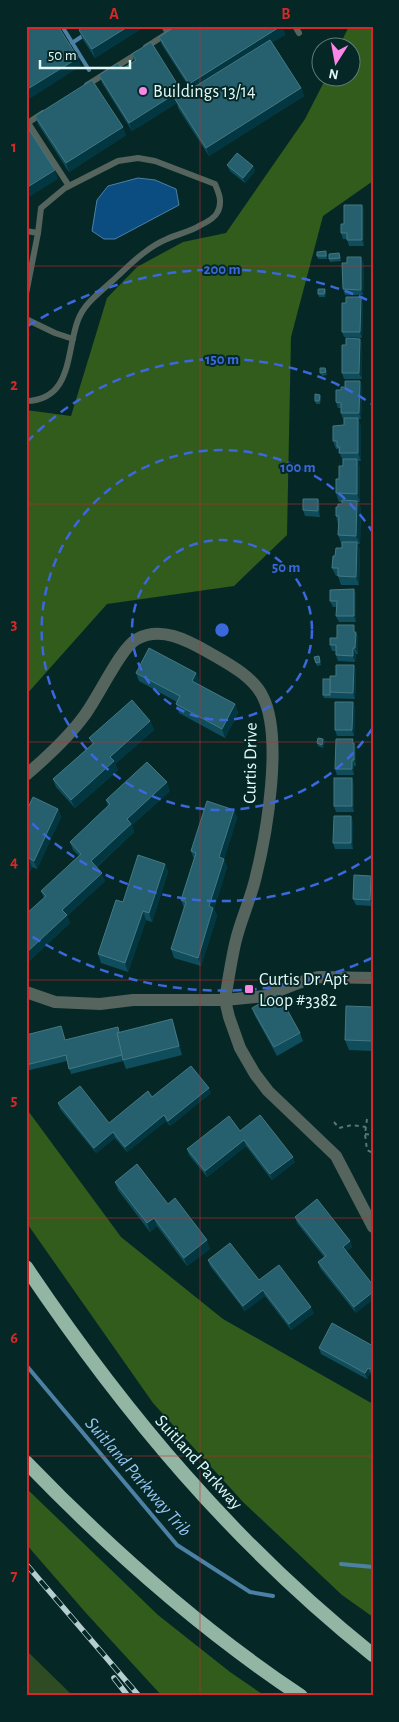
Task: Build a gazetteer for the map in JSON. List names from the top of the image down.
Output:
{
  "streets": {
    "highway": ["Suitland Parkway"],
    "street": ["Curtis Drive"]
  },
  "water": ["Suitland Parkway Trib"],
  "places": {
    "other": ["Buildings 13/14"],
    "transit": ["Curtis Dr Apt Loop #3382"]
  },
  "scale_bar": "50 m",
  "north": "bottom",
  "grid": {
    "columns": ["A", "B"],
    "rows": [
      "1",
      "2",
      "3",
      "4",
      "5",
      "6",
      "7"
    ]
  },
  "rings": [
    "200 m",
    "150 m",
    "100 m",
    "50 m"
  ]
}
